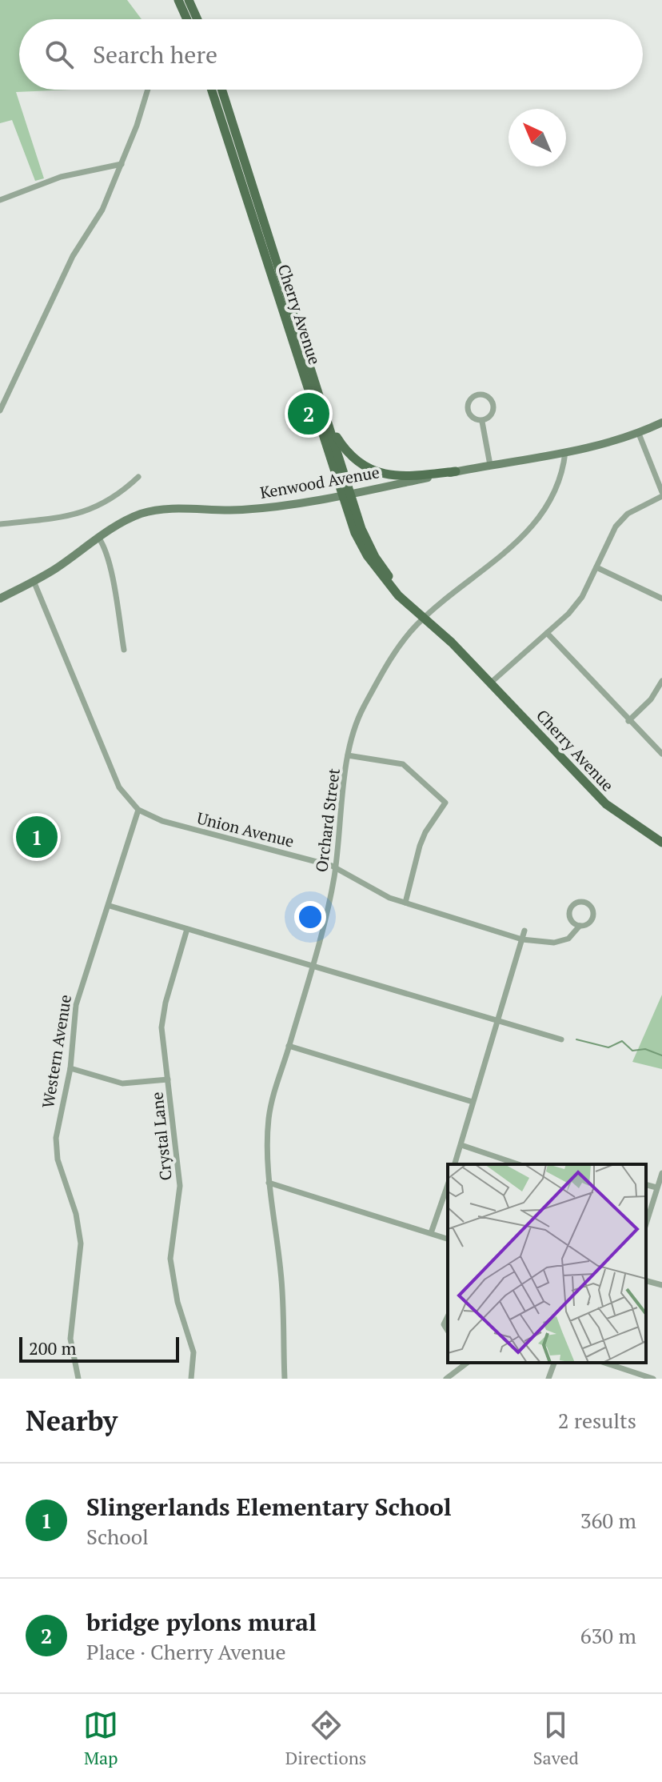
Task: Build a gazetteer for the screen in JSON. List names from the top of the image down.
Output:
{
  "streets": {
    "main road": ["Cherry Avenue", "Kenwood Avenue"],
    "street": [
      "Orchard Street",
      "Union Avenue",
      "Western Avenue",
      "Crystal Lane"
    ]
  },
  "crossings": [
    ["Cherry Avenue", "Kenwood Avenue"],
    ["Cherry Avenue", "Orchard Street"],
    ["Kenwood Avenue", "Orchard Street"],
    ["Kenwood Avenue", "Union Avenue"],
    ["Orchard Street", "Union Avenue"],
    ["Union Avenue", "Western Avenue"]
  ],
  "scale_bar": "200 m",
  "north": "top left",
  "page": {
    "search": "Search here",
    "pins": ["2", "1"],
    "scale": "200 m",
    "heading": ["Nearby", "2 results"],
    "list": [
      {
        "mark": "1",
        "name": "Slingerlands Elementary School",
        "note": "School",
        "value": "360 m"
      },
      {
        "mark": "2",
        "name": "bridge pylons mural",
        "note": "Place · Cherry Avenue",
        "value": "630 m"
      }
    ],
    "nav": ["Map", "Directions", "Saved"]
  }
}
